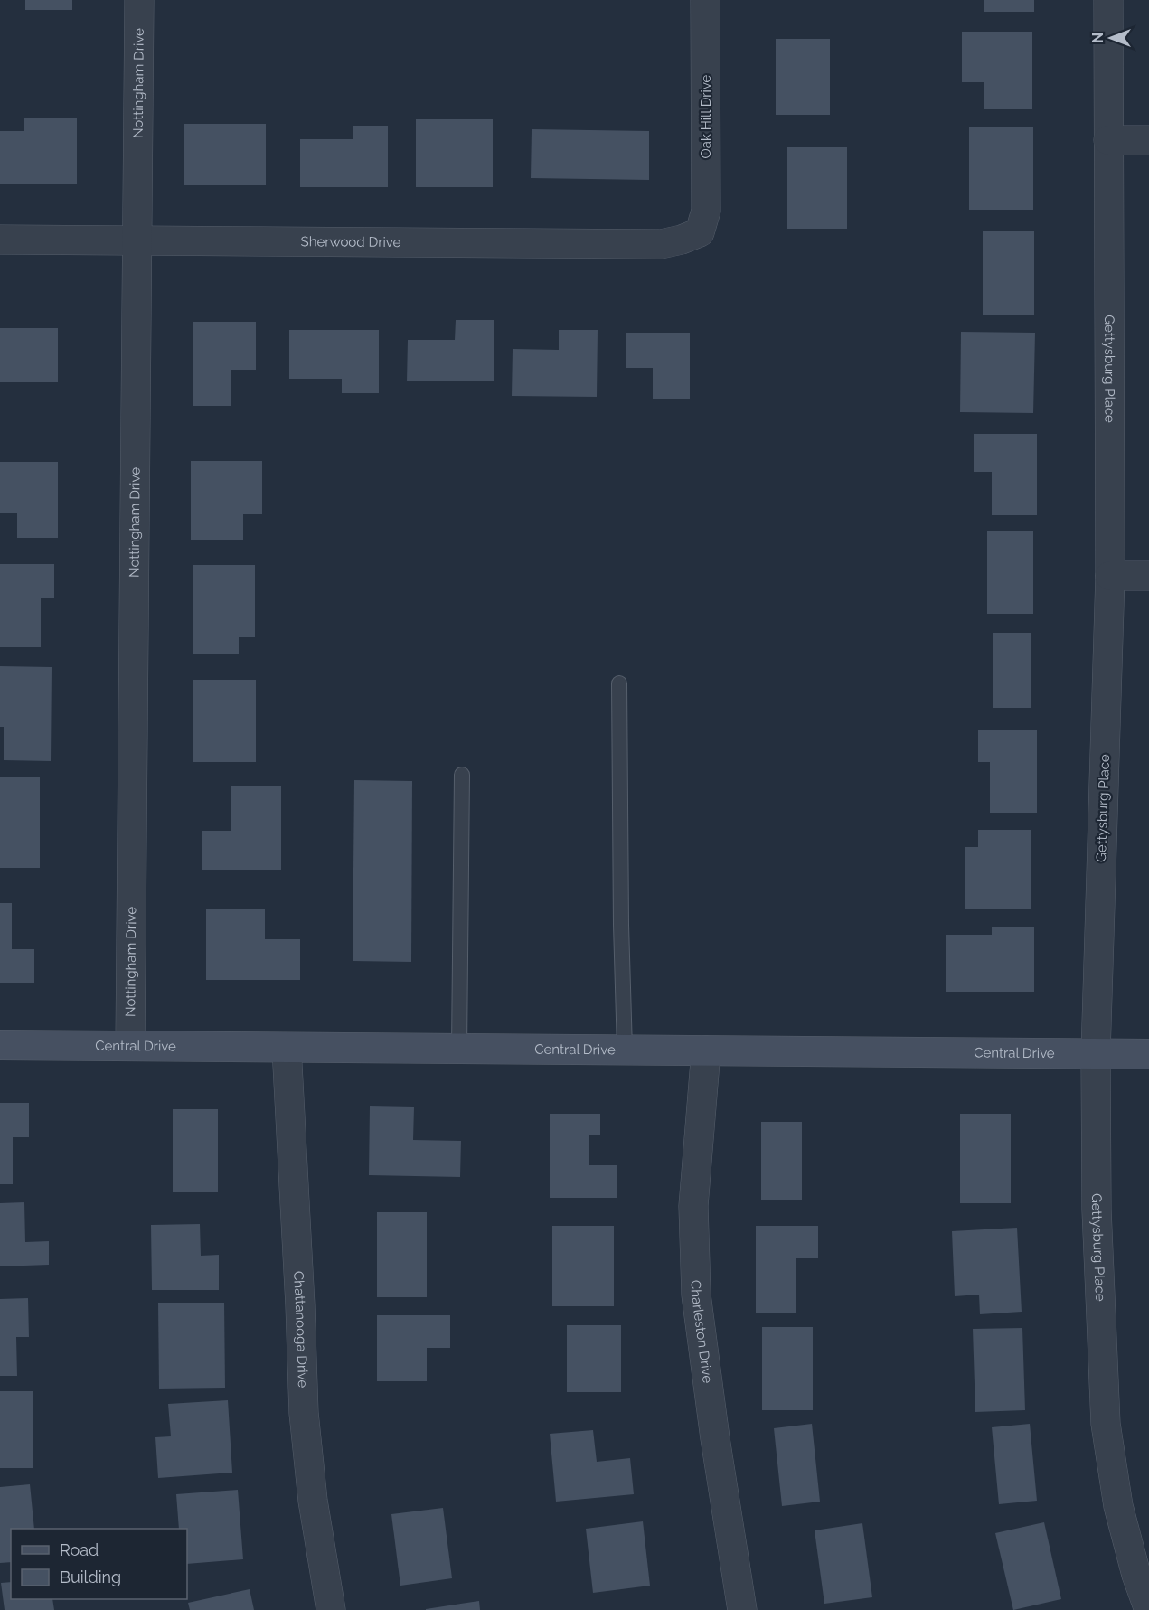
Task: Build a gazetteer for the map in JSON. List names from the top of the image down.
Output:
{
  "streets": {
    "main road": ["Central Drive"],
    "street": [
      "Nottingham Drive",
      "Oak Hill Drive",
      "Sherwood Drive",
      "Gettysburg Place",
      "Chattanooga Drive",
      "Charleston Drive"
    ]
  },
  "crossings": [
    ["Nottingham Drive", "Sherwood Drive"],
    ["Nottingham Drive", "Central Drive"],
    ["Oak Hill Drive", "Sherwood Drive"],
    ["Gettysburg Place", "Central Drive"],
    ["Central Drive", "Chattanooga Drive"],
    ["Central Drive", "Charleston Drive"]
  ],
  "legend": ["Road", "Building"],
  "north": "left"
}
